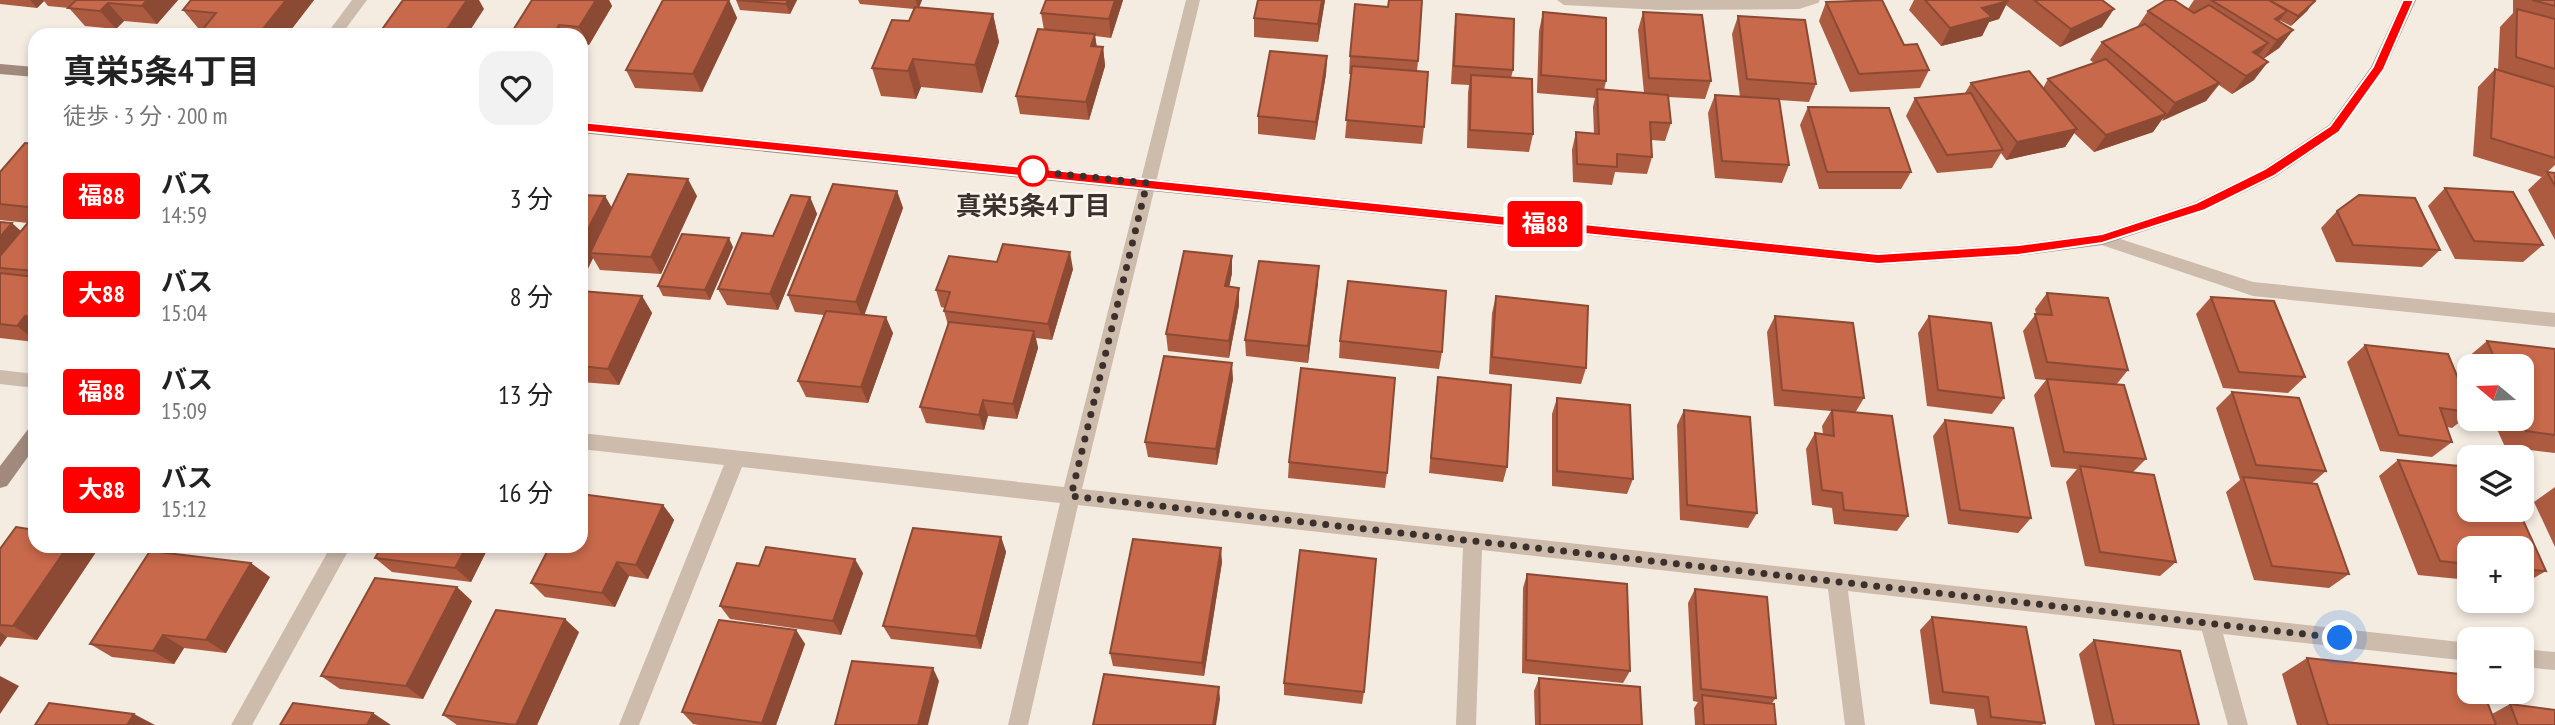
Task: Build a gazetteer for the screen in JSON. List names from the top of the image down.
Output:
{
  "places": ["真栄5条4丁目"],
  "lines": ["bus line 福88"],
  "north": "left",
  "page": {
    "on_map": "福88",
    "heading": ["真栄5条4丁目", "徒歩 · 3 分 · 200 m"],
    "list": [
      {
        "mark": "福88",
        "name": "バス",
        "note": "14:59",
        "value": "3 分"
      },
      {
        "mark": "大88",
        "name": "バス",
        "note": "15:04",
        "value": "8 分"
      },
      {
        "mark": "福88",
        "name": "バス",
        "note": "15:09",
        "value": "13 分"
      },
      {
        "mark": "大88",
        "name": "バス",
        "note": "15:12",
        "value": "16 分"
      }
    ],
    "map_buttons": ["+", "−"]
  }
}
